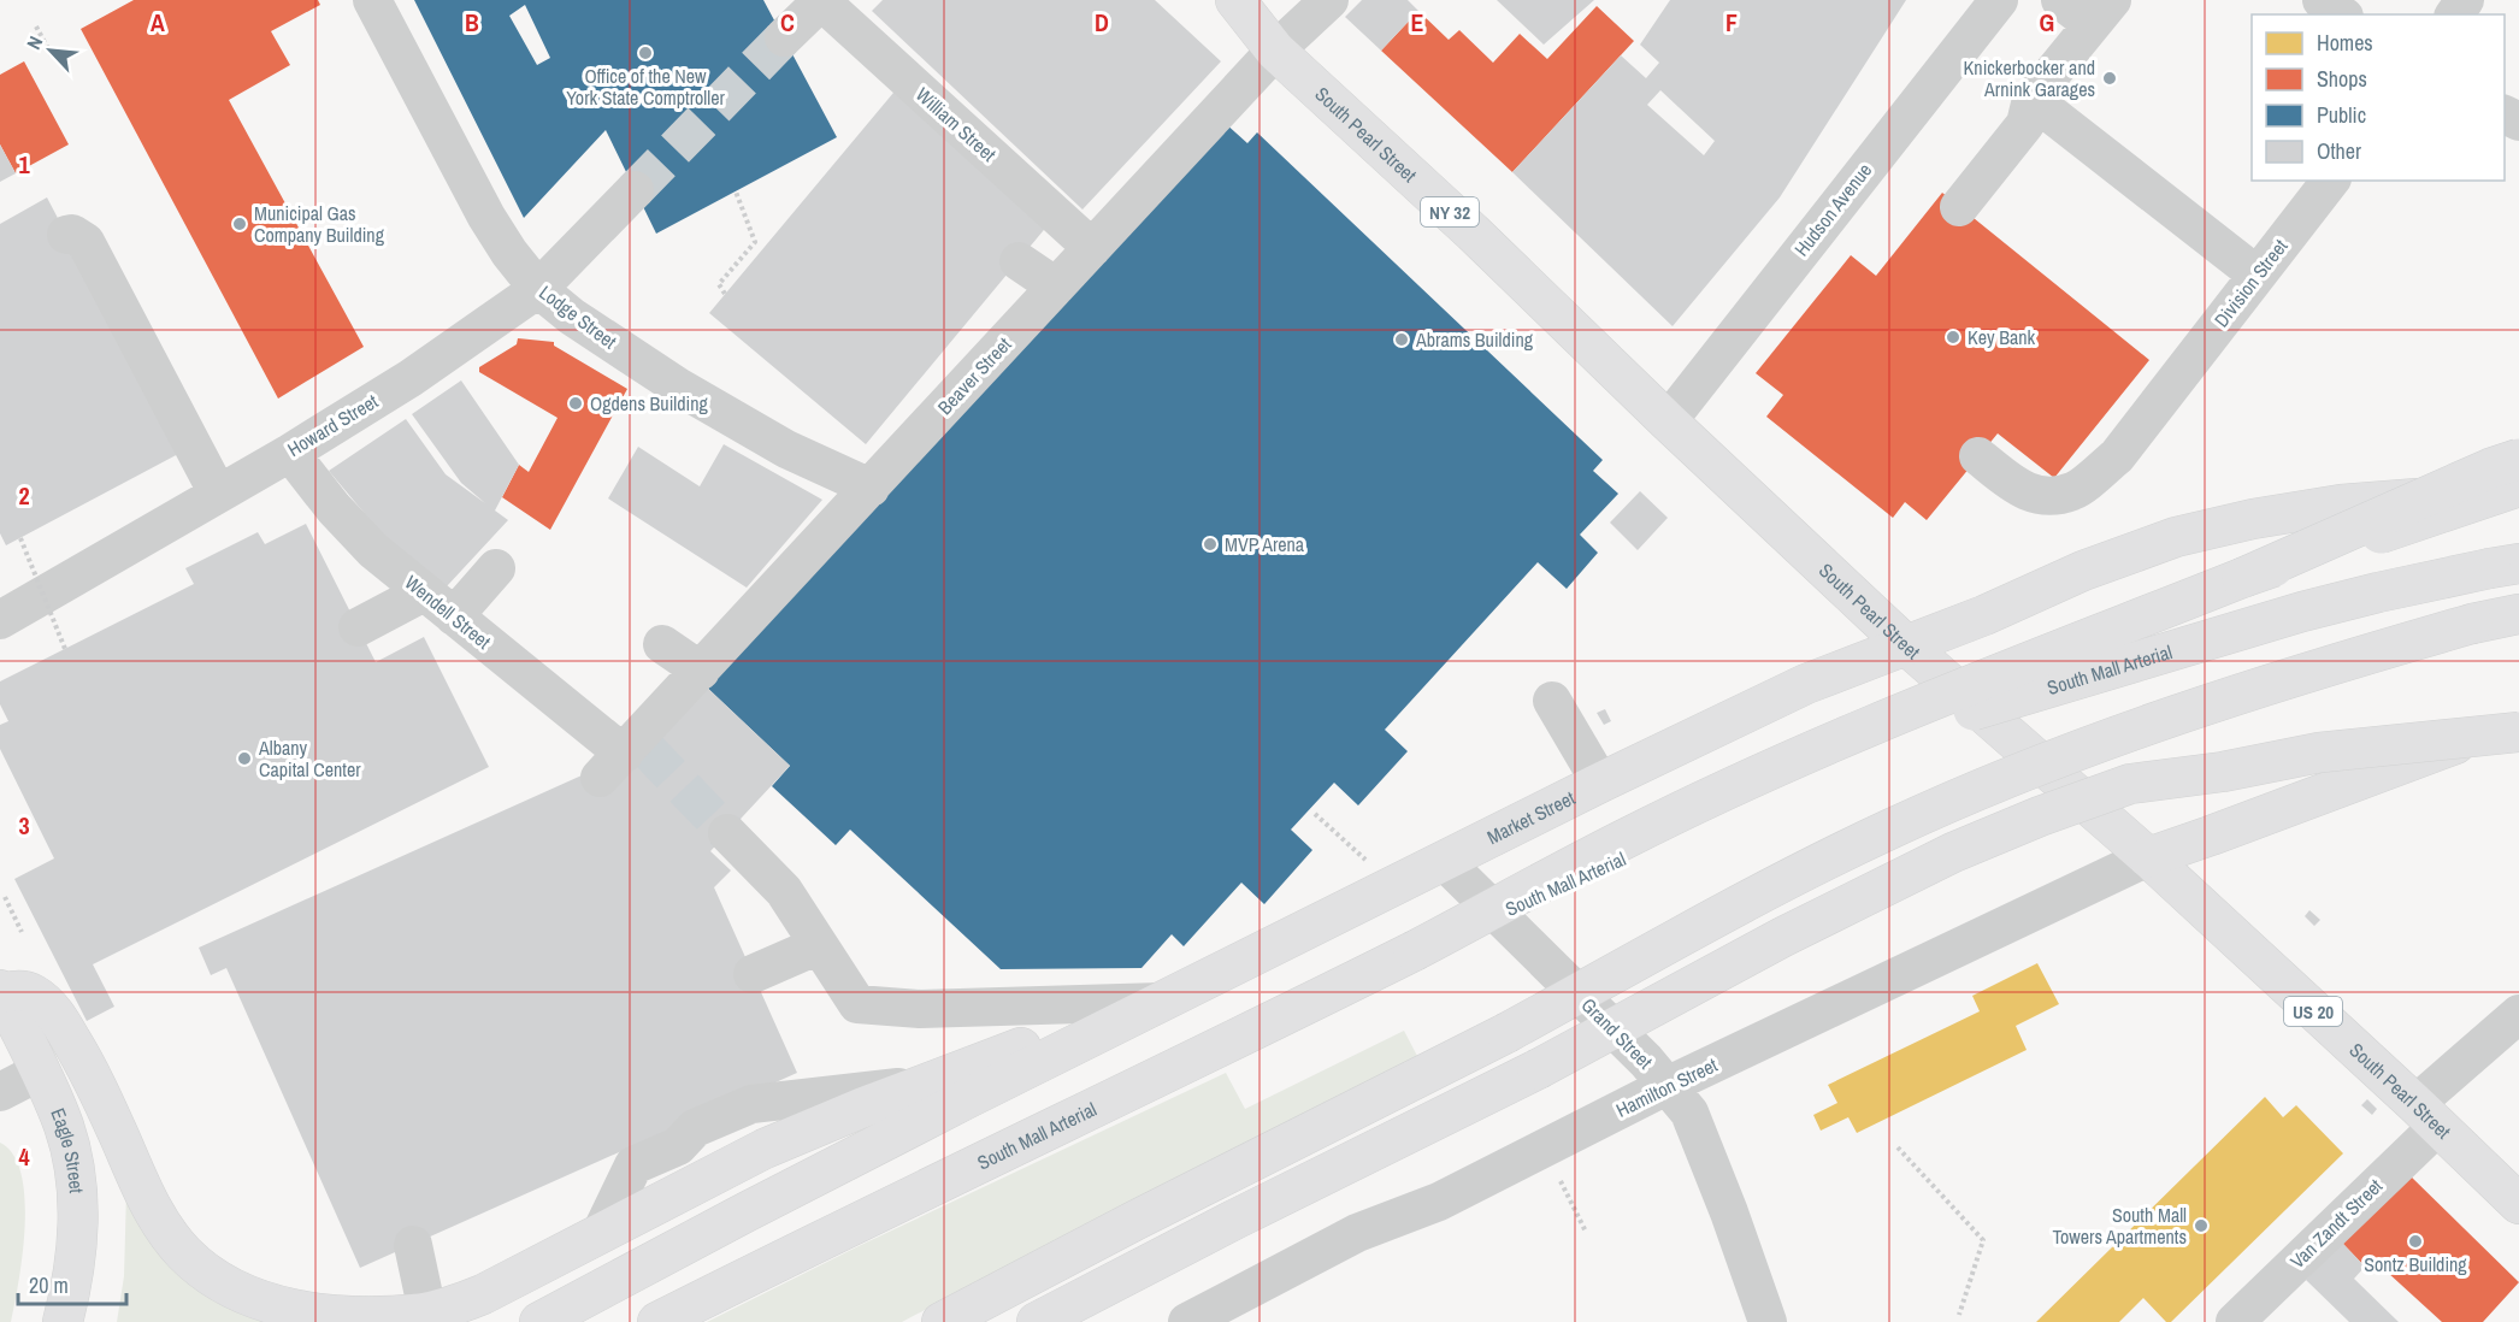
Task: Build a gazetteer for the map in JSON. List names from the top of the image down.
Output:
{
  "streets": {
    "main road": [
      "South Pearl Street",
      "NY 32",
      "South Mall Arterial",
      "Market Street",
      "US 20",
      "Eagle Street"
    ],
    "street": [
      "William Street",
      "Hudson Avenue",
      "Division Street",
      "Lodge Street",
      "Beaver Street",
      "Howard Street",
      "Wendell Street",
      "Grand Street",
      "Hamilton Street",
      "Van Zandt Street"
    ]
  },
  "crossings": [
    ["William Street", "Beaver Street"],
    ["South Pearl Street", "Hudson Avenue"],
    ["South Pearl Street", "Beaver Street"],
    ["South Pearl Street", "Market Street"],
    ["South Pearl Street", "Hamilton Street"],
    ["South Pearl Street", "Van Zandt Street"],
    ["Lodge Street", "Beaver Street"],
    ["Lodge Street", "Howard Street"],
    ["Beaver Street", "Wendell Street"],
    ["Howard Street", "Wendell Street"],
    ["Market Street", "Grand Street"],
    ["Grand Street", "Hamilton Street"]
  ],
  "places": [
    "Office of the New York State Comptroller",
    "Knickerbocker and Arnink Garages",
    "Municipal Gas Company Building",
    "Key Bank",
    "Abrams Building",
    "Ogdens Building",
    "MVP Arena",
    "Albany Capital Center",
    "South Mall Towers Apartments",
    "Sontz Building"
  ],
  "legend": [
    "Homes",
    "Shops",
    "Public",
    "Other"
  ],
  "scale_bar": "20 m",
  "north": "top left",
  "grid": {
    "columns": [
      "A",
      "B",
      "C",
      "D",
      "E",
      "F",
      "G"
    ],
    "rows": [
      "1",
      "2",
      "3",
      "4"
    ]
  }
}
